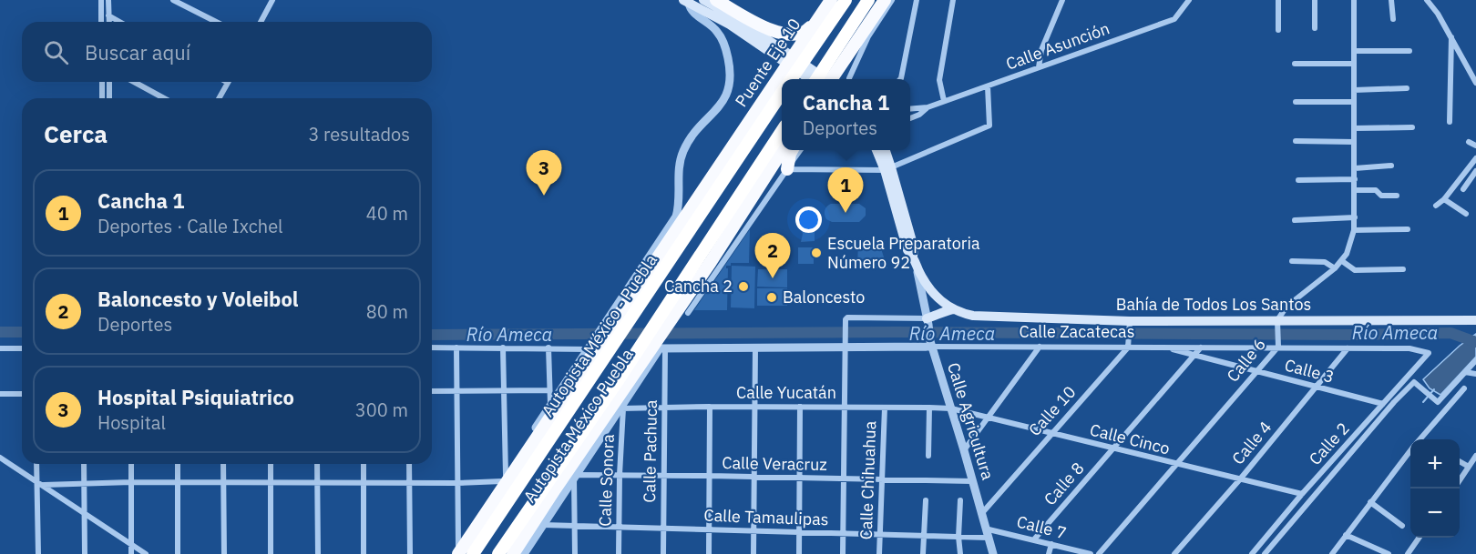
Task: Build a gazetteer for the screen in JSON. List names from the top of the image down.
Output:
{
  "streets": {
    "highway": ["Puente Eje 10", "Autopista México - Puebla", "Autopista México Puebla"],
    "main road": ["Bahía de Todos Los Santos"],
    "street": [
      "Calle Asunción",
      "Calle Zacatecas",
      "Calle 6",
      "Calle 3",
      "Calle Yucatán",
      "Calle 10",
      "Calle Agricultura",
      "Calle Cinco",
      "Calle 4",
      "Calle 2",
      "Calle Pachuca",
      "Calle Veracruz",
      "Calle Sonora",
      "Calle Chihuahua",
      "Calle 8",
      "Calle Tamaulipas",
      "Calle 7"
    ]
  },
  "crossings": [
    ["Puente Eje 10", "Autopista México - Puebla"],
    ["Puente Eje 10", "Autopista México Puebla"],
    ["Bahía de Todos Los Santos", "Calle 6"],
    ["Calle Zacatecas", "Calle 6"],
    ["Calle Zacatecas", "Calle 3"],
    ["Calle Zacatecas", "Calle 10"],
    ["Calle Zacatecas", "Calle Agricultura"],
    ["Calle Zacatecas", "Autopista México Puebla"],
    ["Calle Zacatecas", "Calle 4"],
    ["Calle Zacatecas", "Calle 2"],
    ["Calle Zacatecas", "Calle Pachuca"],
    ["Calle Zacatecas", "Calle 8"],
    ["Autopista México - Puebla", "Autopista México Puebla"],
    ["Calle 6", "Calle 3"],
    ["Calle 6", "Calle Cinco"],
    ["Calle 3", "Calle 4"],
    ["Calle 3", "Calle 2"],
    ["Calle 3", "Calle 8"],
    ["Calle Yucatán", "Calle Agricultura"],
    ["Calle Yucatán", "Autopista México Puebla"],
    ["Calle Yucatán", "Calle Cinco"],
    ["Calle Yucatán", "Calle Pachuca"],
    ["Calle Yucatán", "Calle Sonora"],
    ["Calle Yucatán", "Calle Chihuahua"],
    ["Calle 10", "Calle Agricultura"],
    ["Calle 10", "Calle Cinco"],
    ["Calle Agricultura", "Calle Cinco"],
    ["Calle Agricultura", "Calle Veracruz"],
    ["Calle Agricultura", "Calle Tamaulipas"],
    ["Calle Agricultura", "Calle 7"],
    ["Autopista México Puebla", "Calle Pachuca"],
    ["Autopista México Puebla", "Calle Veracruz"],
    ["Autopista México Puebla", "Calle Sonora"],
    ["Autopista México Puebla", "Calle Tamaulipas"],
    ["Calle Cinco", "Calle 4"],
    ["Calle Cinco", "Calle 2"],
    ["Calle Cinco", "Calle 8"],
    ["Calle Pachuca", "Calle Veracruz"],
    ["Calle Pachuca", "Calle Tamaulipas"],
    ["Calle Veracruz", "Calle Sonora"],
    ["Calle Veracruz", "Calle Chihuahua"],
    ["Calle Sonora", "Calle Tamaulipas"],
    ["Calle Chihuahua", "Calle Tamaulipas"],
    ["Calle 8", "Calle 7"],
    ["Calle Tamaulipas", "Calle 7"]
  ],
  "water": ["Río Ameca"],
  "places": ["Escuela Preparatoria Número 92", "Cancha 2", "Baloncesto"],
  "page": {
    "search": "Buscar aquí",
    "popup": ["Cancha 1", "Deportes"],
    "heading": ["Cerca", "3 resultados"],
    "pins": ["3", "1", "2"],
    "list": [
      {
        "mark": "1",
        "name": "Cancha 1",
        "note": "Deportes · Calle Ixchel",
        "value": "40 m"
      },
      {
        "mark": "2",
        "name": "Baloncesto y Voleibol",
        "note": "Deportes",
        "value": "80 m"
      },
      {
        "mark": "3",
        "name": "Hospital Psiquiatrico",
        "note": "Hospital",
        "value": "300 m"
      }
    ],
    "map_buttons": ["+", "−"]
  }
}
